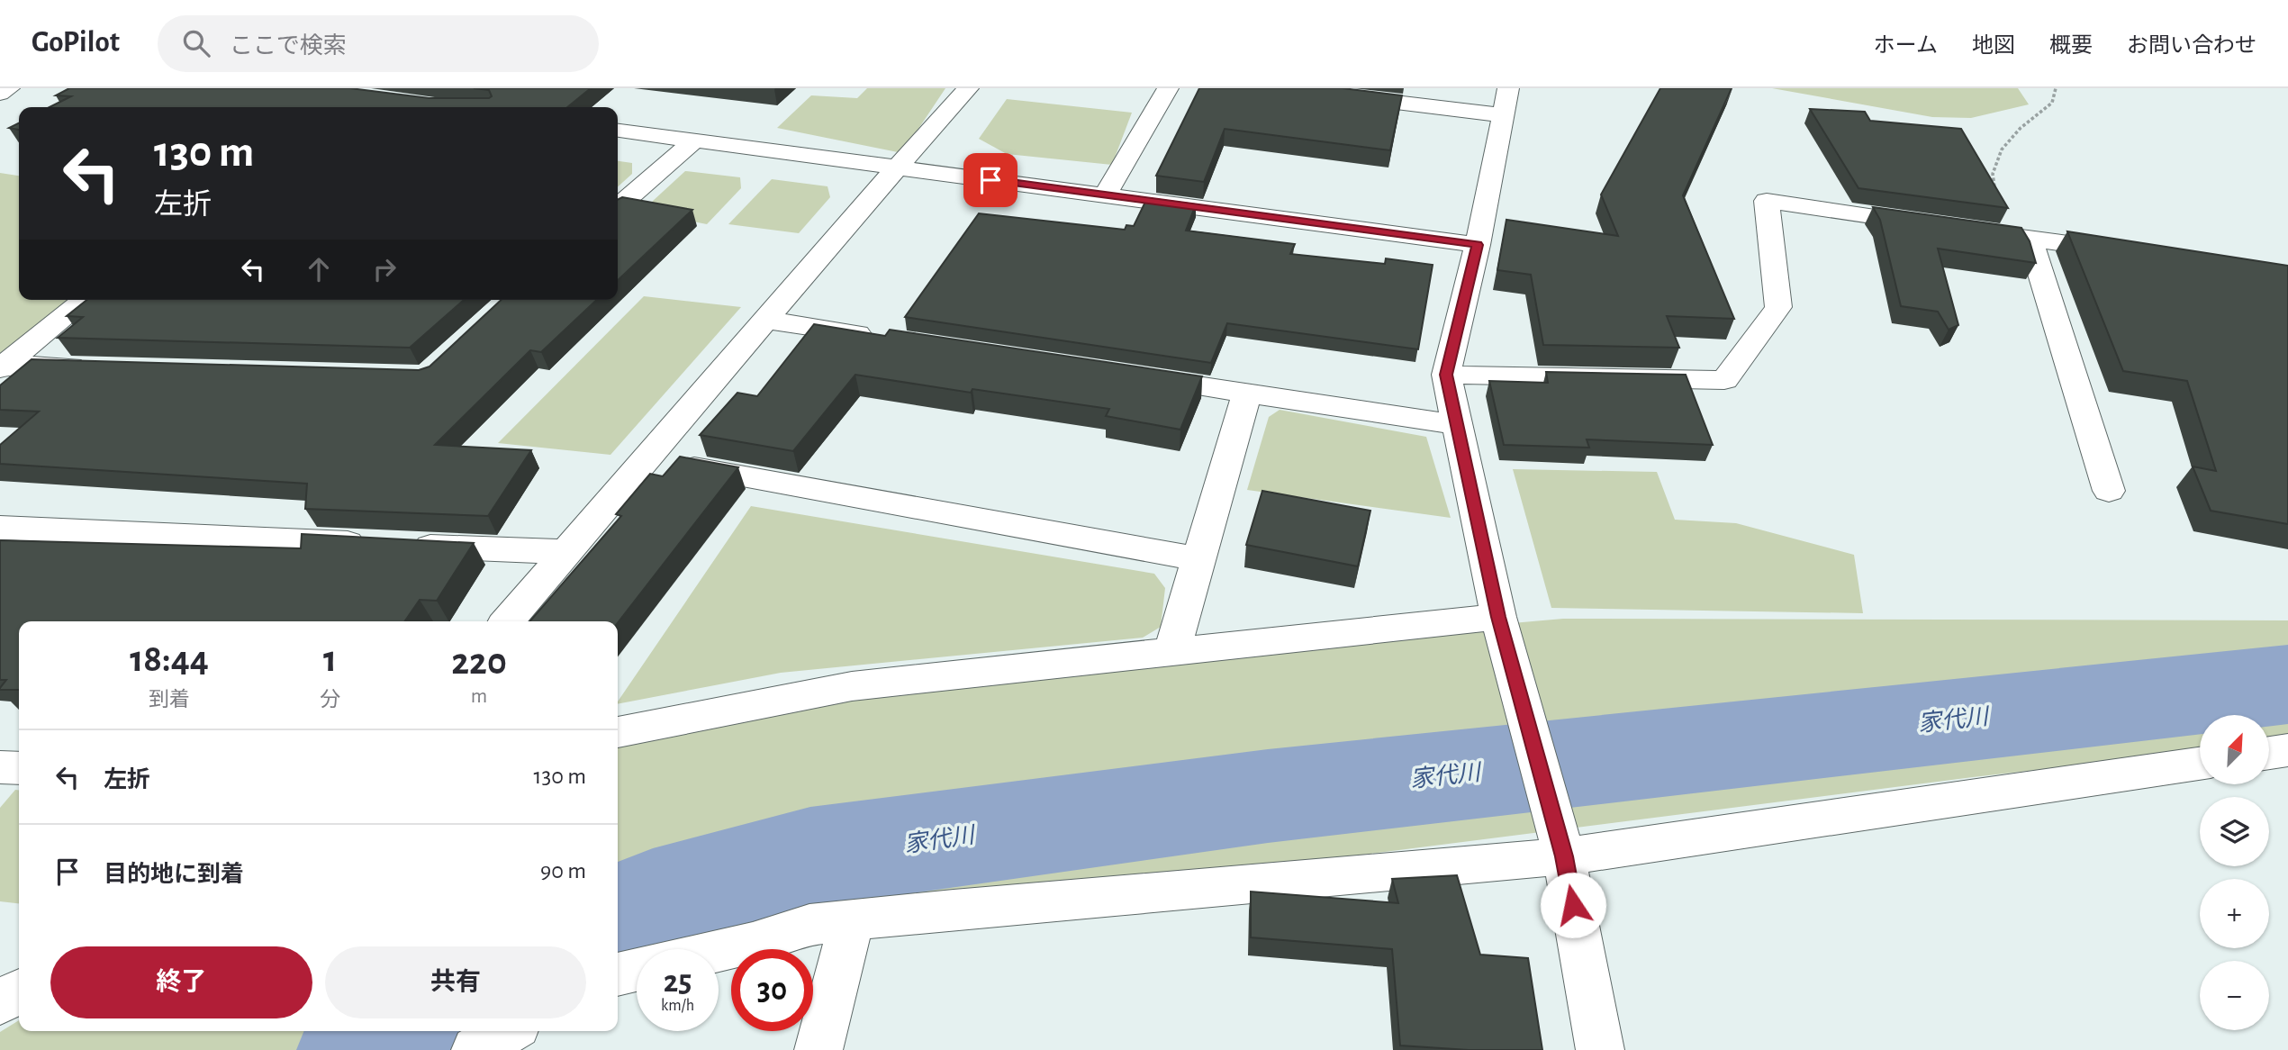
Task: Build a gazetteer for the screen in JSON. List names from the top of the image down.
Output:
{
  "water": ["家代川"],
  "north": "top right",
  "page": {
    "header": "GoPilot",
    "search": "ここで検索",
    "nav": [
      "ホーム",
      "地図",
      "概要",
      "お問い合わせ"
    ],
    "turn": ["130 m", "左折"],
    "eta": [
      "18:44",
      "到着",
      "1",
      "分",
      "220",
      "m"
    ],
    "map_buttons": ["+", "−"],
    "list": [
      {
        "name": "左折",
        "value": "130 m"
      },
      {
        "name": "目的地に到着",
        "value": "90 m"
      }
    ],
    "buttons": ["終了", "共有"],
    "speed": "25 km/h",
    "limit": "30"
  }
}
